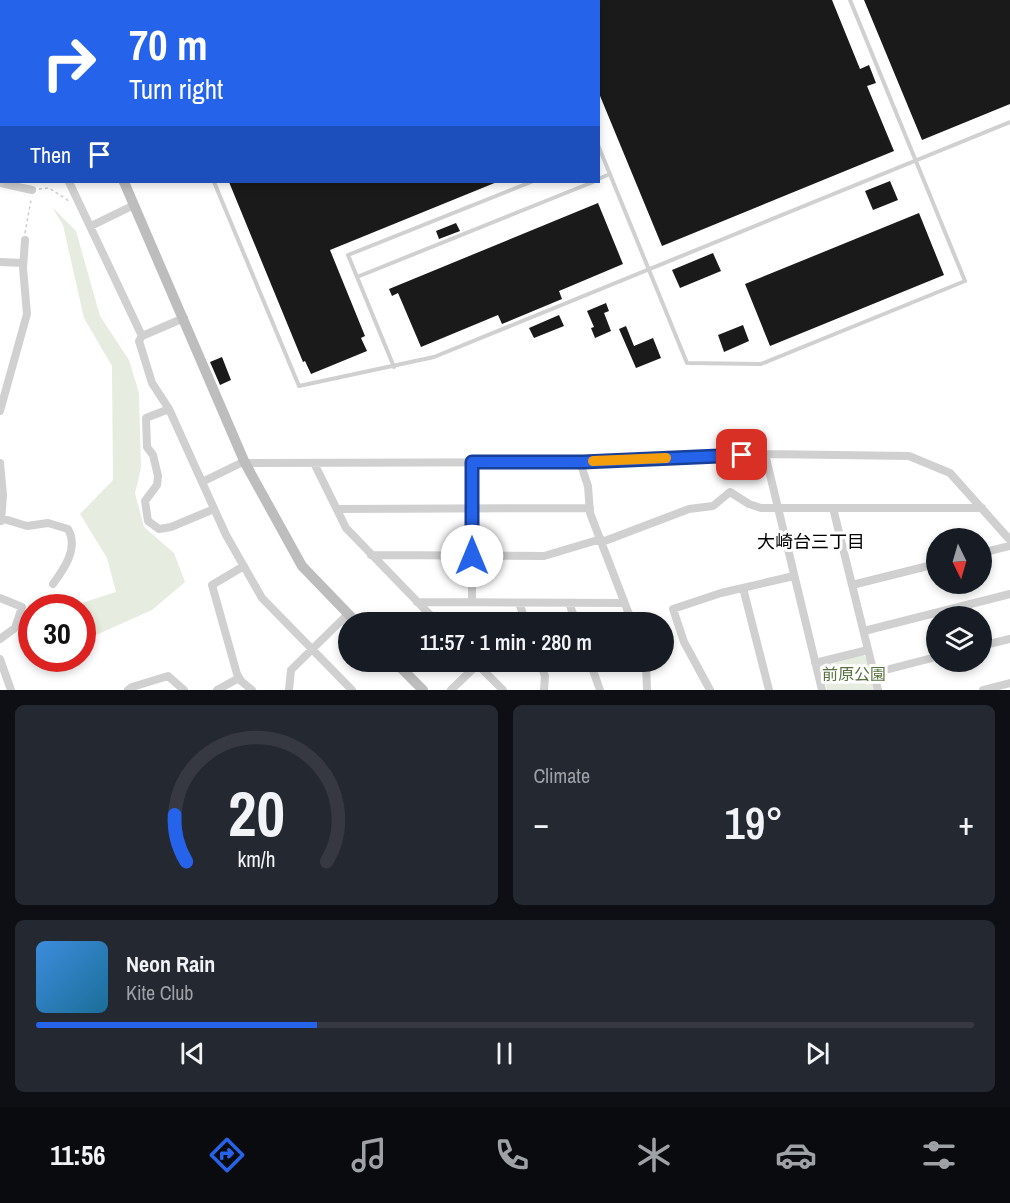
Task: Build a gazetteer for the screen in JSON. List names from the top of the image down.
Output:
{
  "districts": ["大崎台三丁目"],
  "parks": ["前原公園"],
  "north": "bottom",
  "page": {
    "turn": ["70 m", "Turn right"],
    "then": "Then",
    "limit": "30",
    "trip": "11:57 · 1 min · 280 m",
    "tile": "Climate",
    "heat": ["−", "19°", "+"],
    "song": ["Neon Rain", "Kite Club"],
    "tabs": "11:56",
    "gauge": ["20", "km/h"]
  }
}
